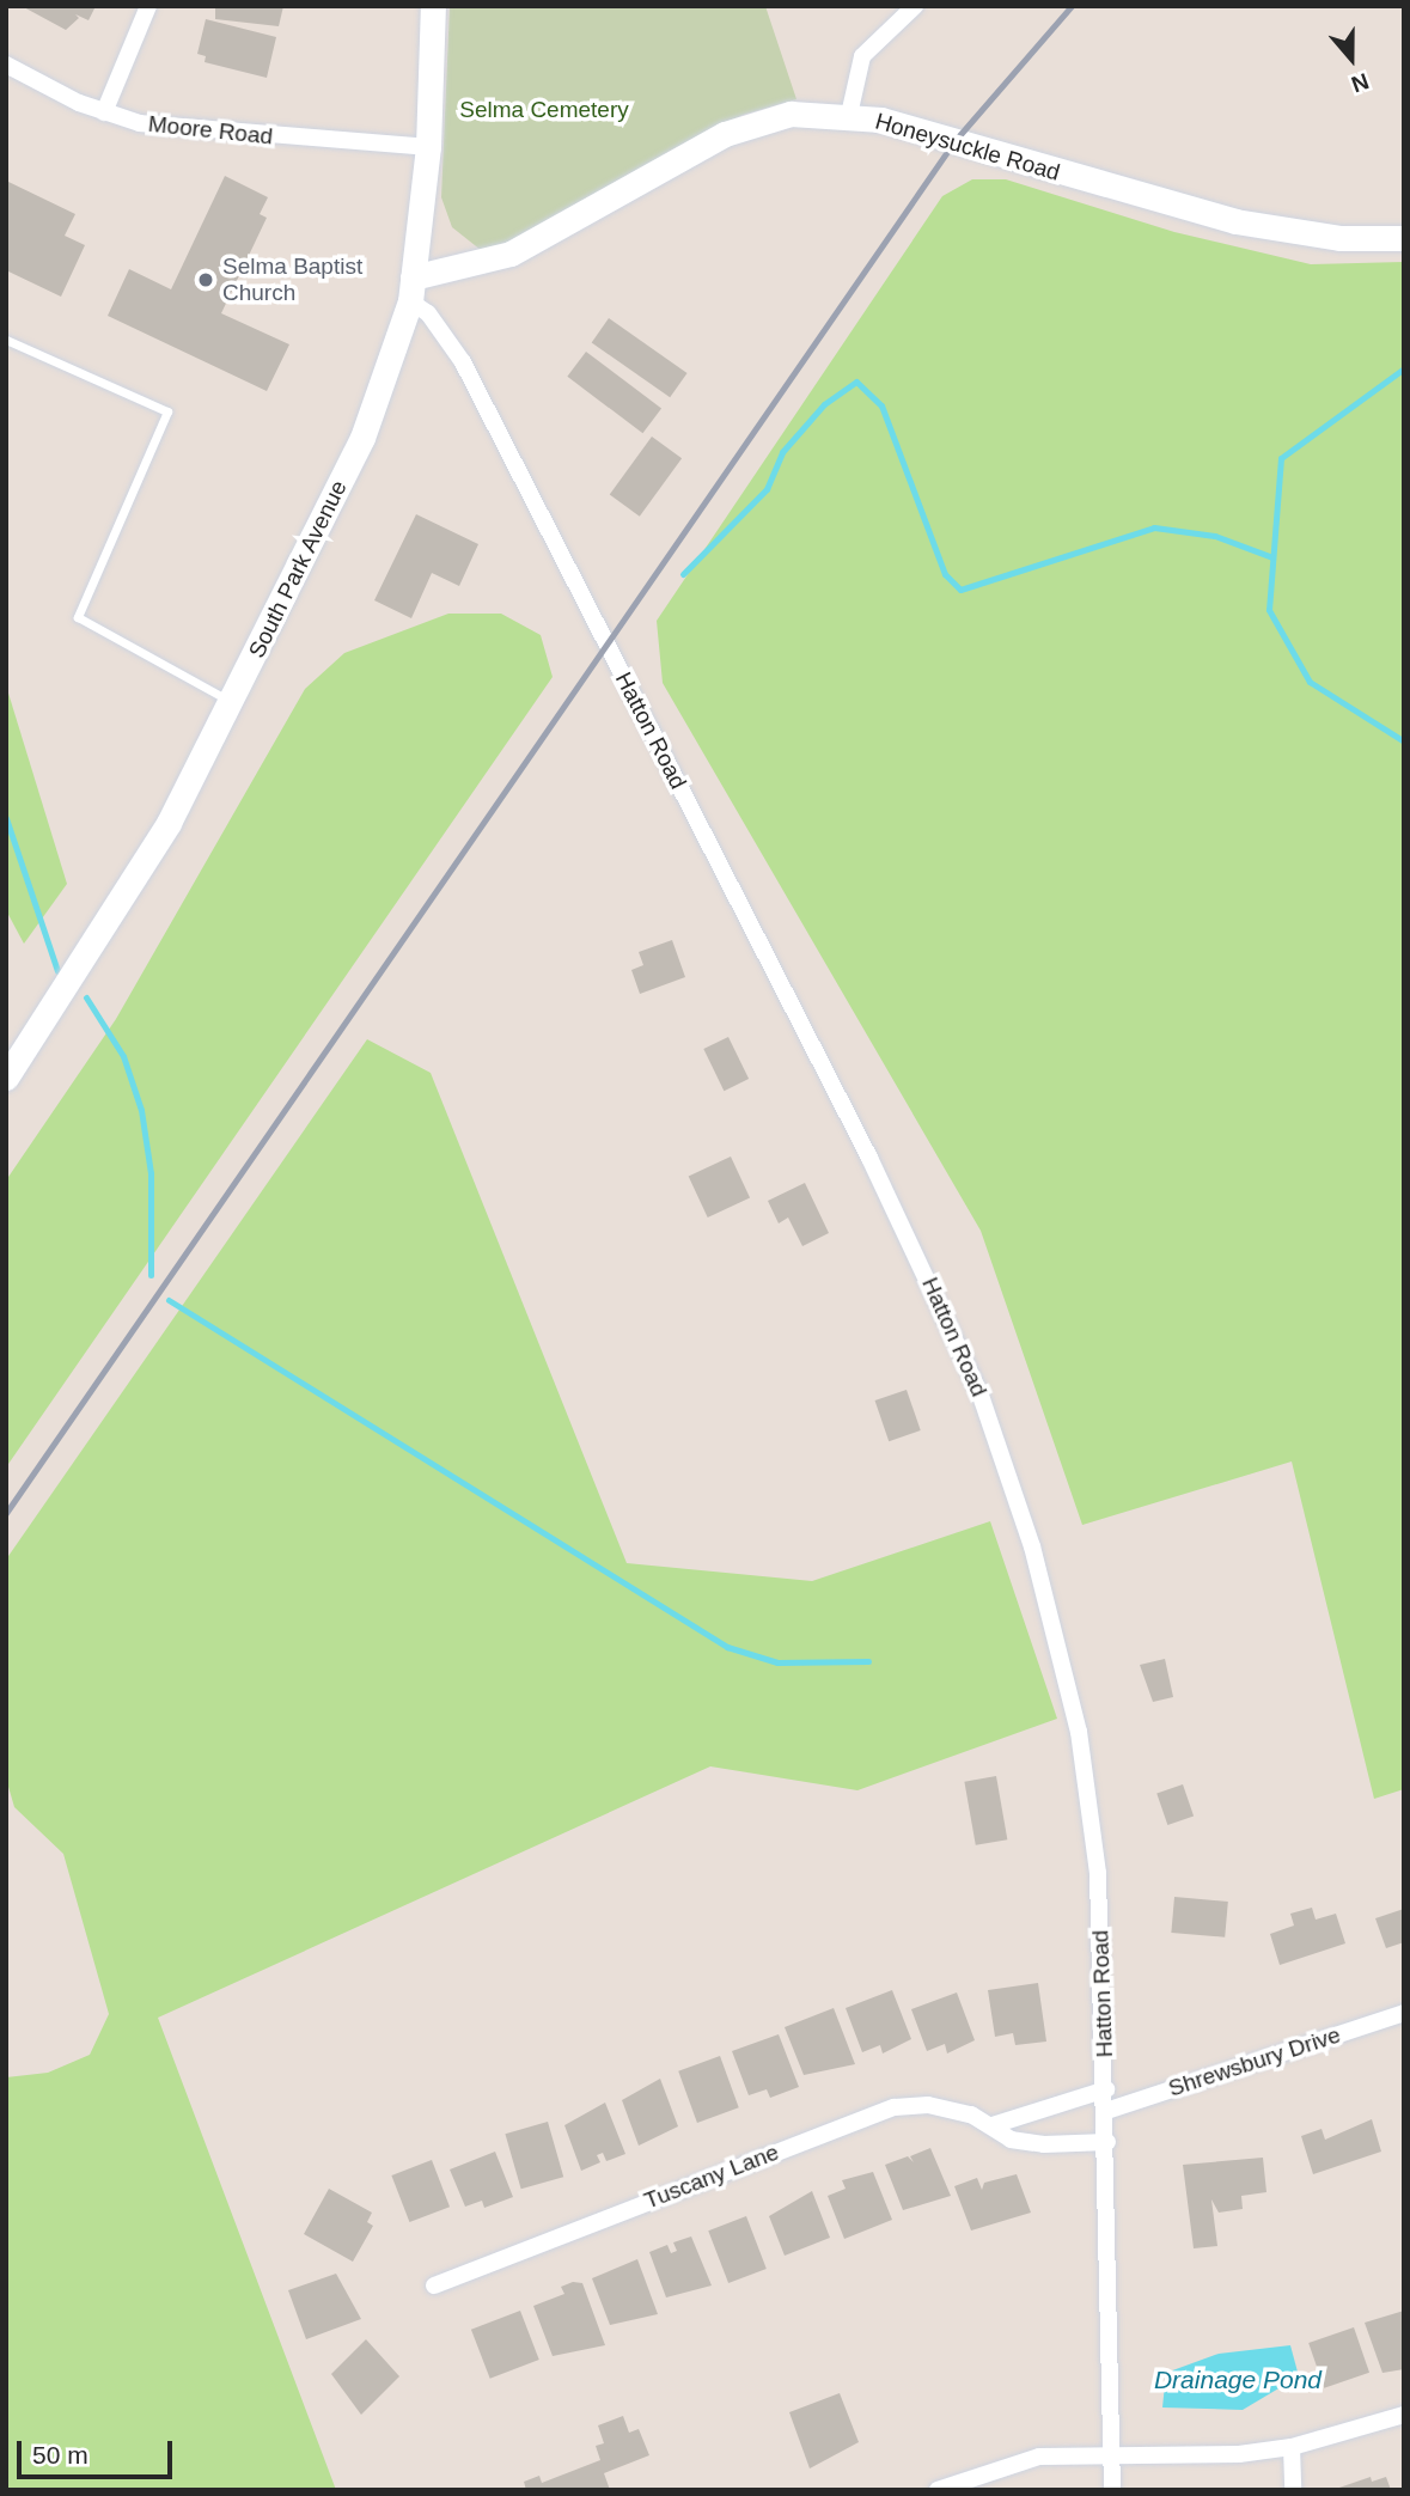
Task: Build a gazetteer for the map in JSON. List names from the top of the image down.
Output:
{
  "streets": {
    "street": [
      "Moore Road",
      "Honeysuckle Road",
      "South Park Avenue",
      "Hatton Road",
      "Shrewsbury Drive",
      "Tuscany Lane"
    ]
  },
  "crossings": [
    ["Moore Road", "South Park Avenue"],
    ["Honeysuckle Road", "South Park Avenue"],
    ["Honeysuckle Road", "Hatton Road"],
    ["South Park Avenue", "Hatton Road"],
    ["Hatton Road", "Shrewsbury Drive"],
    ["Hatton Road", "Tuscany Lane"]
  ],
  "water": ["Drainage Pond"],
  "parks": ["Selma Cemetery"],
  "places": ["Selma Baptist Church"],
  "scale_bar": "50 m",
  "north": "bottom"
}
